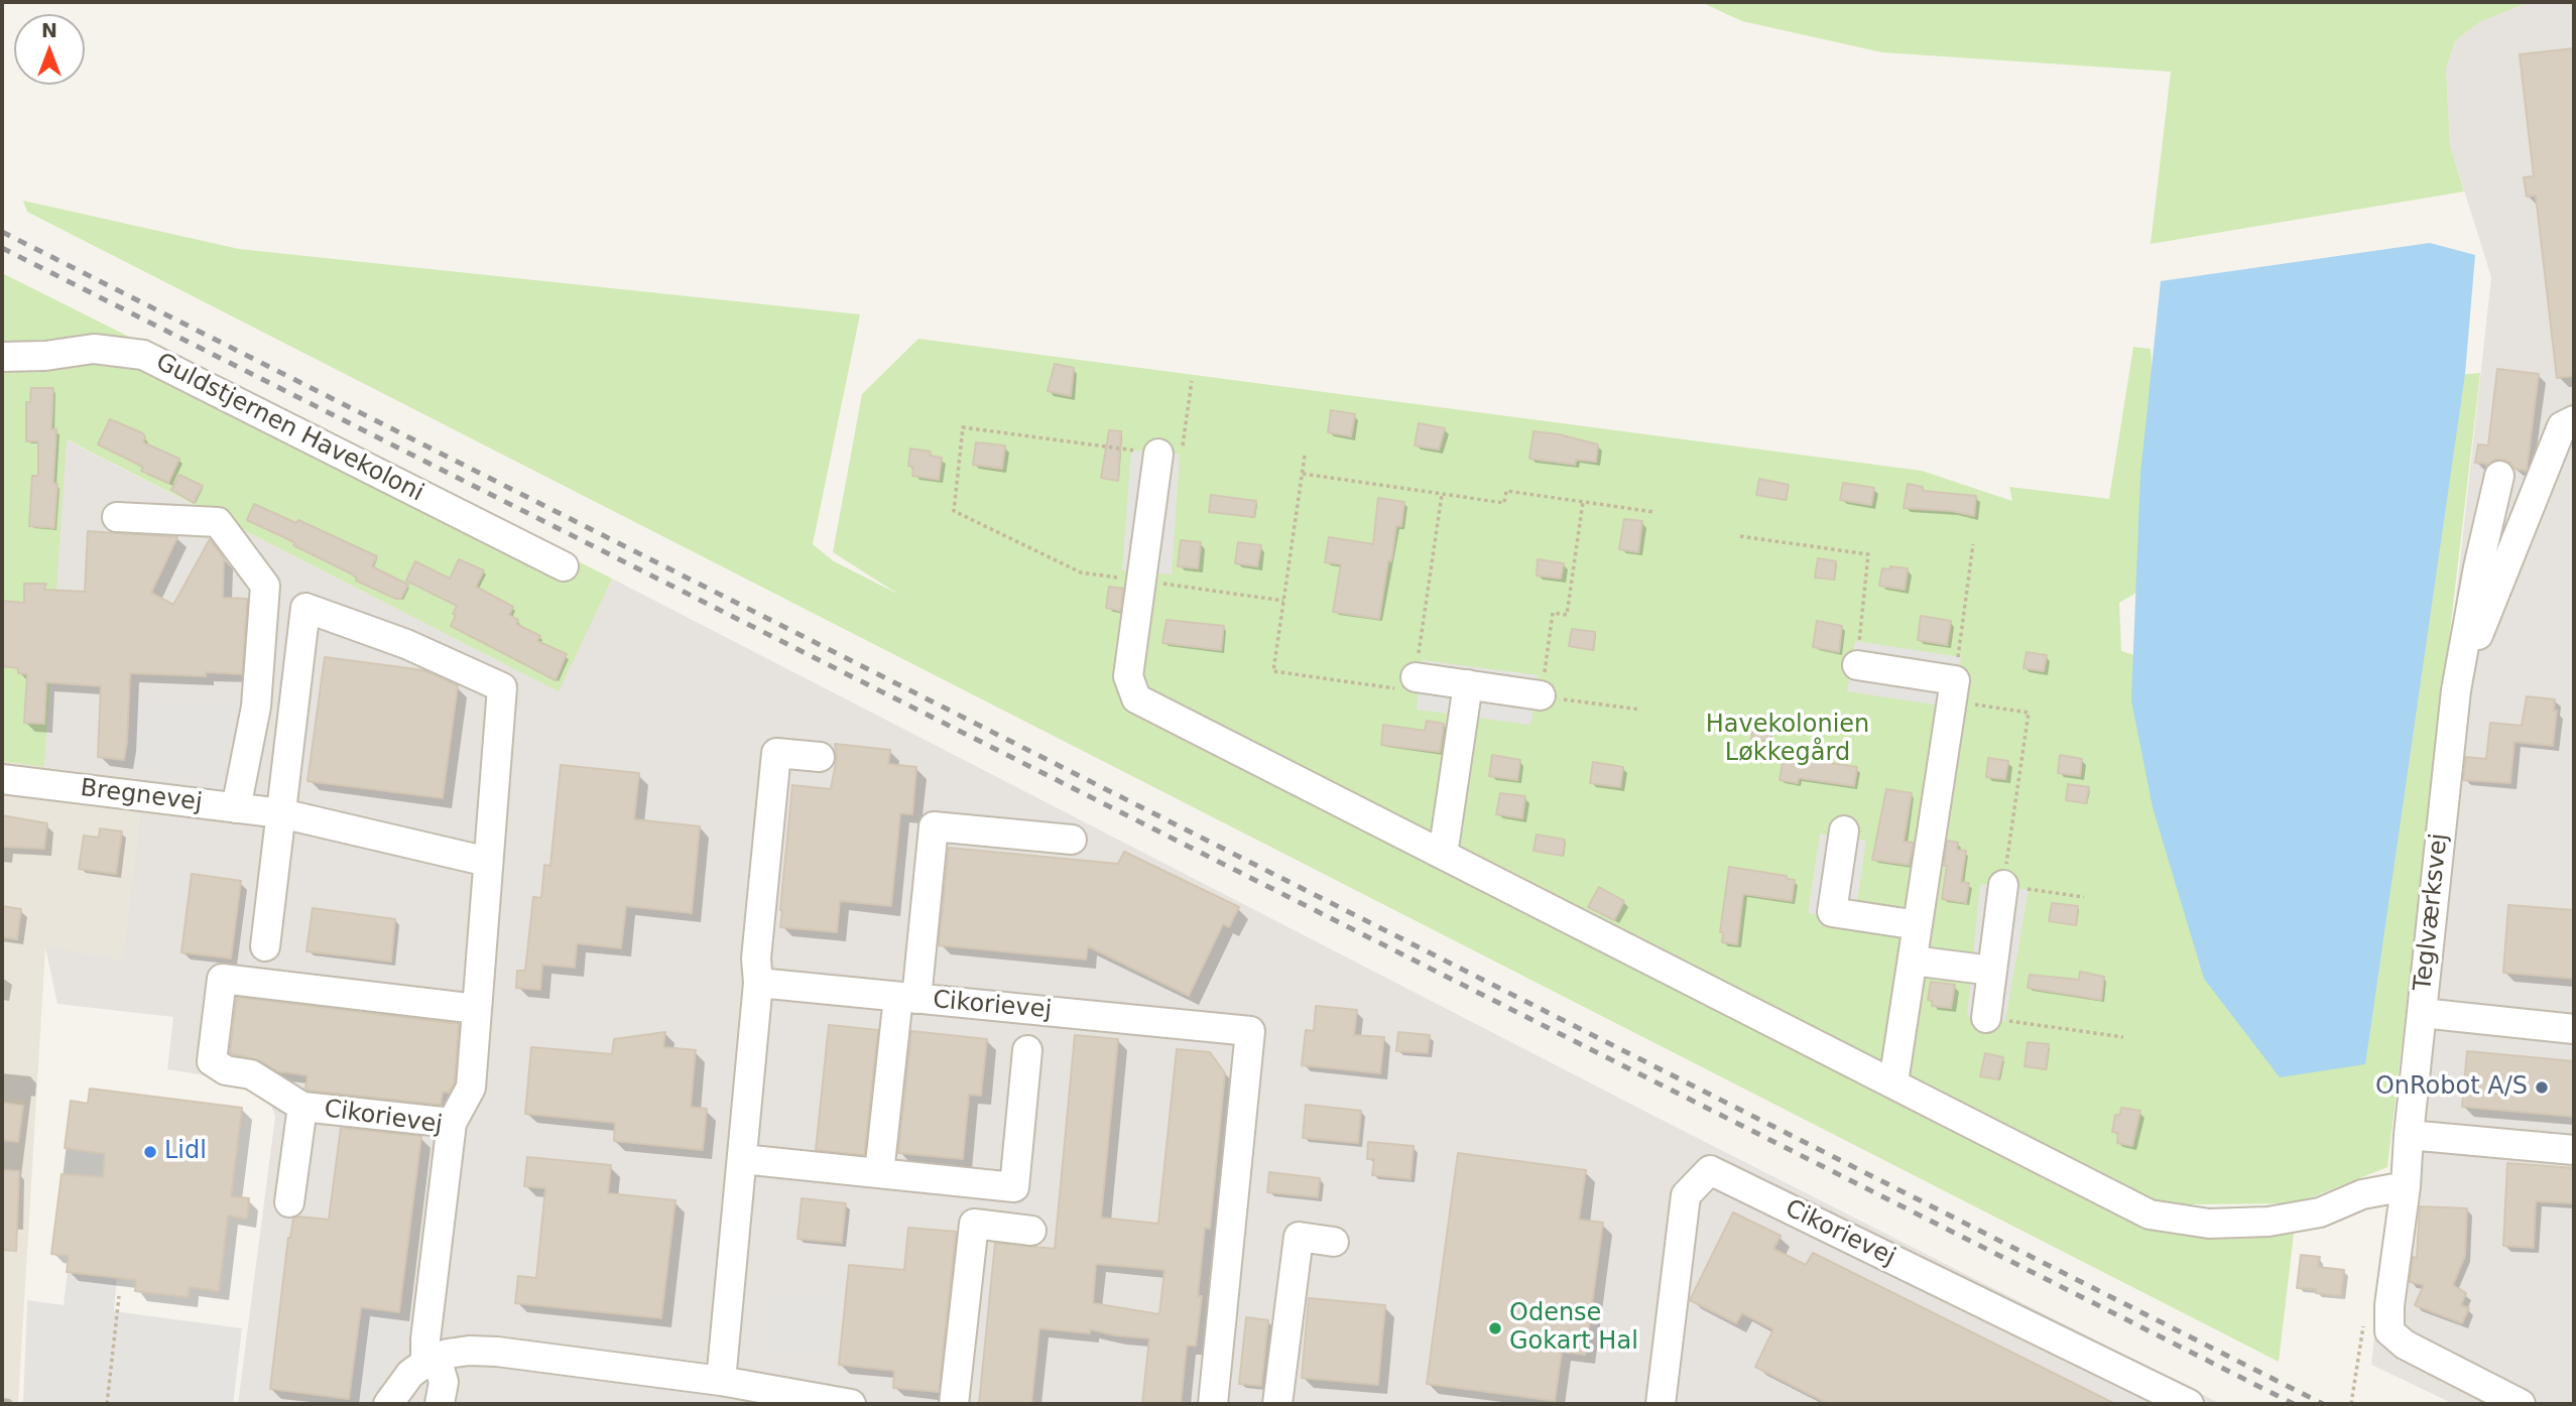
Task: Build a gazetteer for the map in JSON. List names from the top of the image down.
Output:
{
  "streets": {
    "street": [
      "Guldstjernen Havekoloni",
      "Bregnevej",
      "Teglværksvej",
      "Cikorievej"
    ]
  },
  "parks": ["Havekolonien Løkkegård"],
  "places": ["OnRobot A/S", "Lidl", "Odense Gokart Hal"],
  "north": "top"
}
